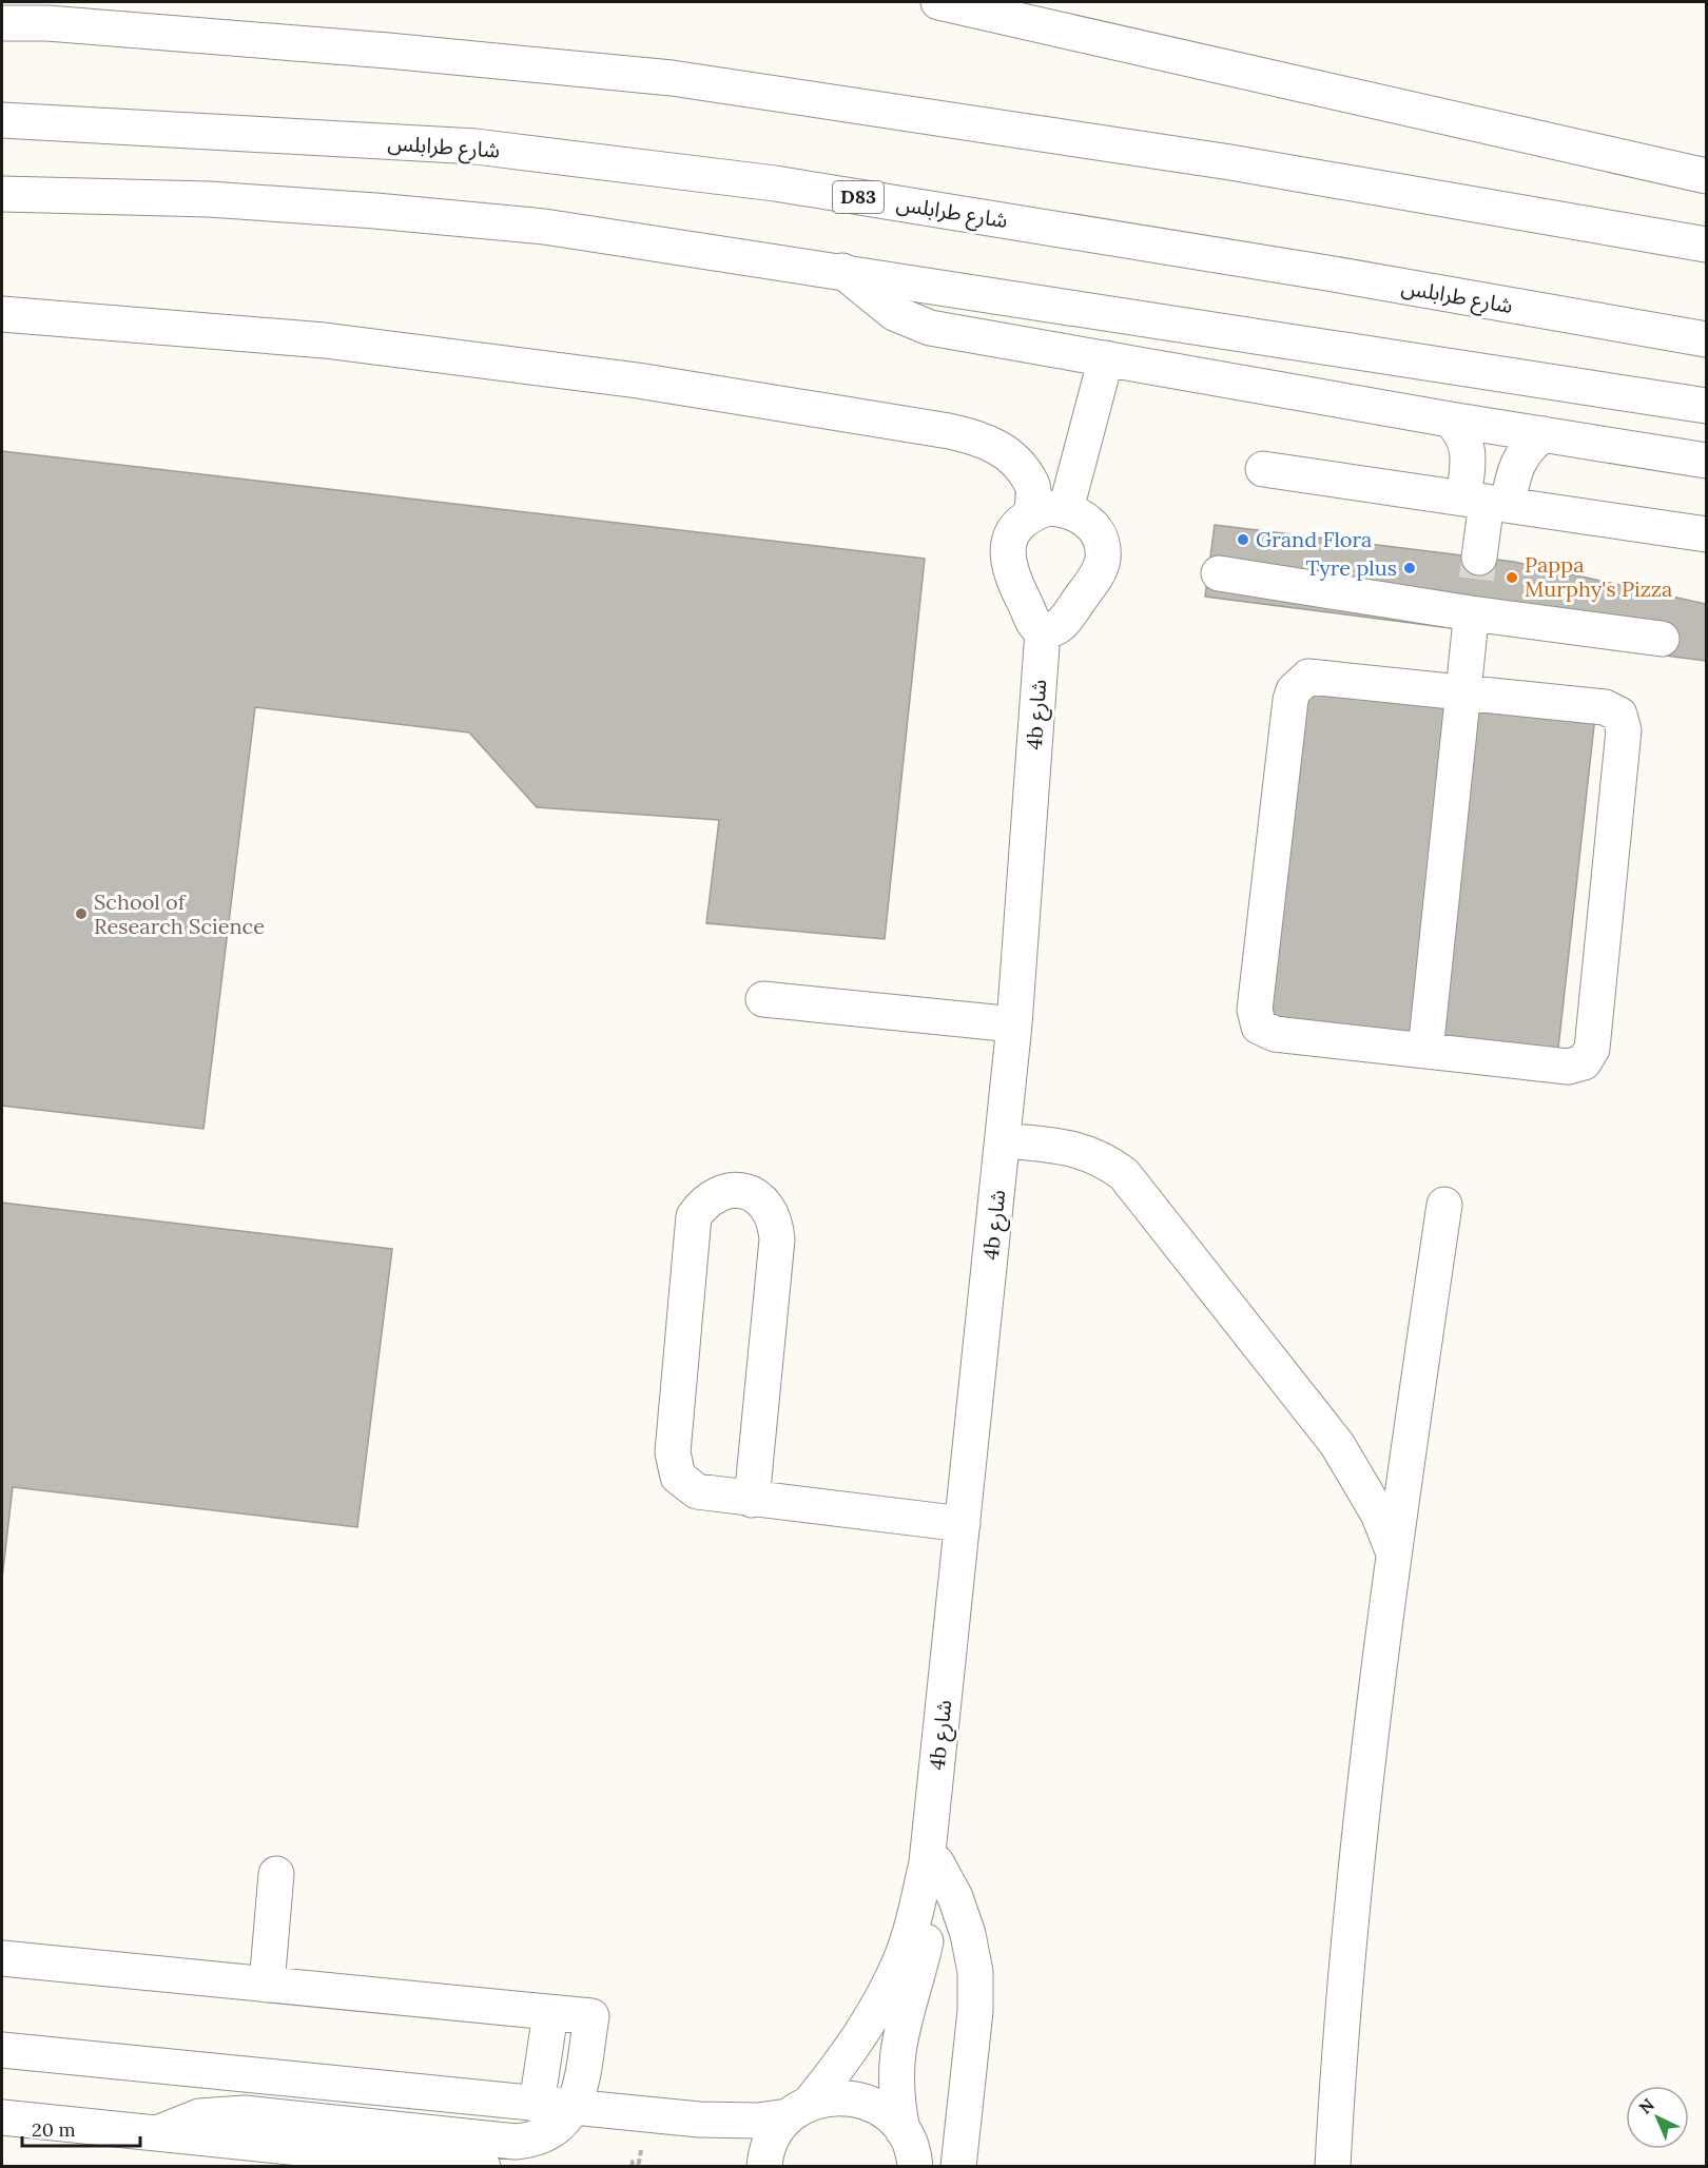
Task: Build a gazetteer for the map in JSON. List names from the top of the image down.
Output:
{
  "streets": {
    "main road": ["شارع طرابلس", "D83", "4b شارع"]
  },
  "places": [
    "Grand Flora",
    "Tyre plus",
    "Pappa Murphy's Pizza",
    "School of Research Science"
  ],
  "scale_bar": "20 m",
  "north": "top left"
}
